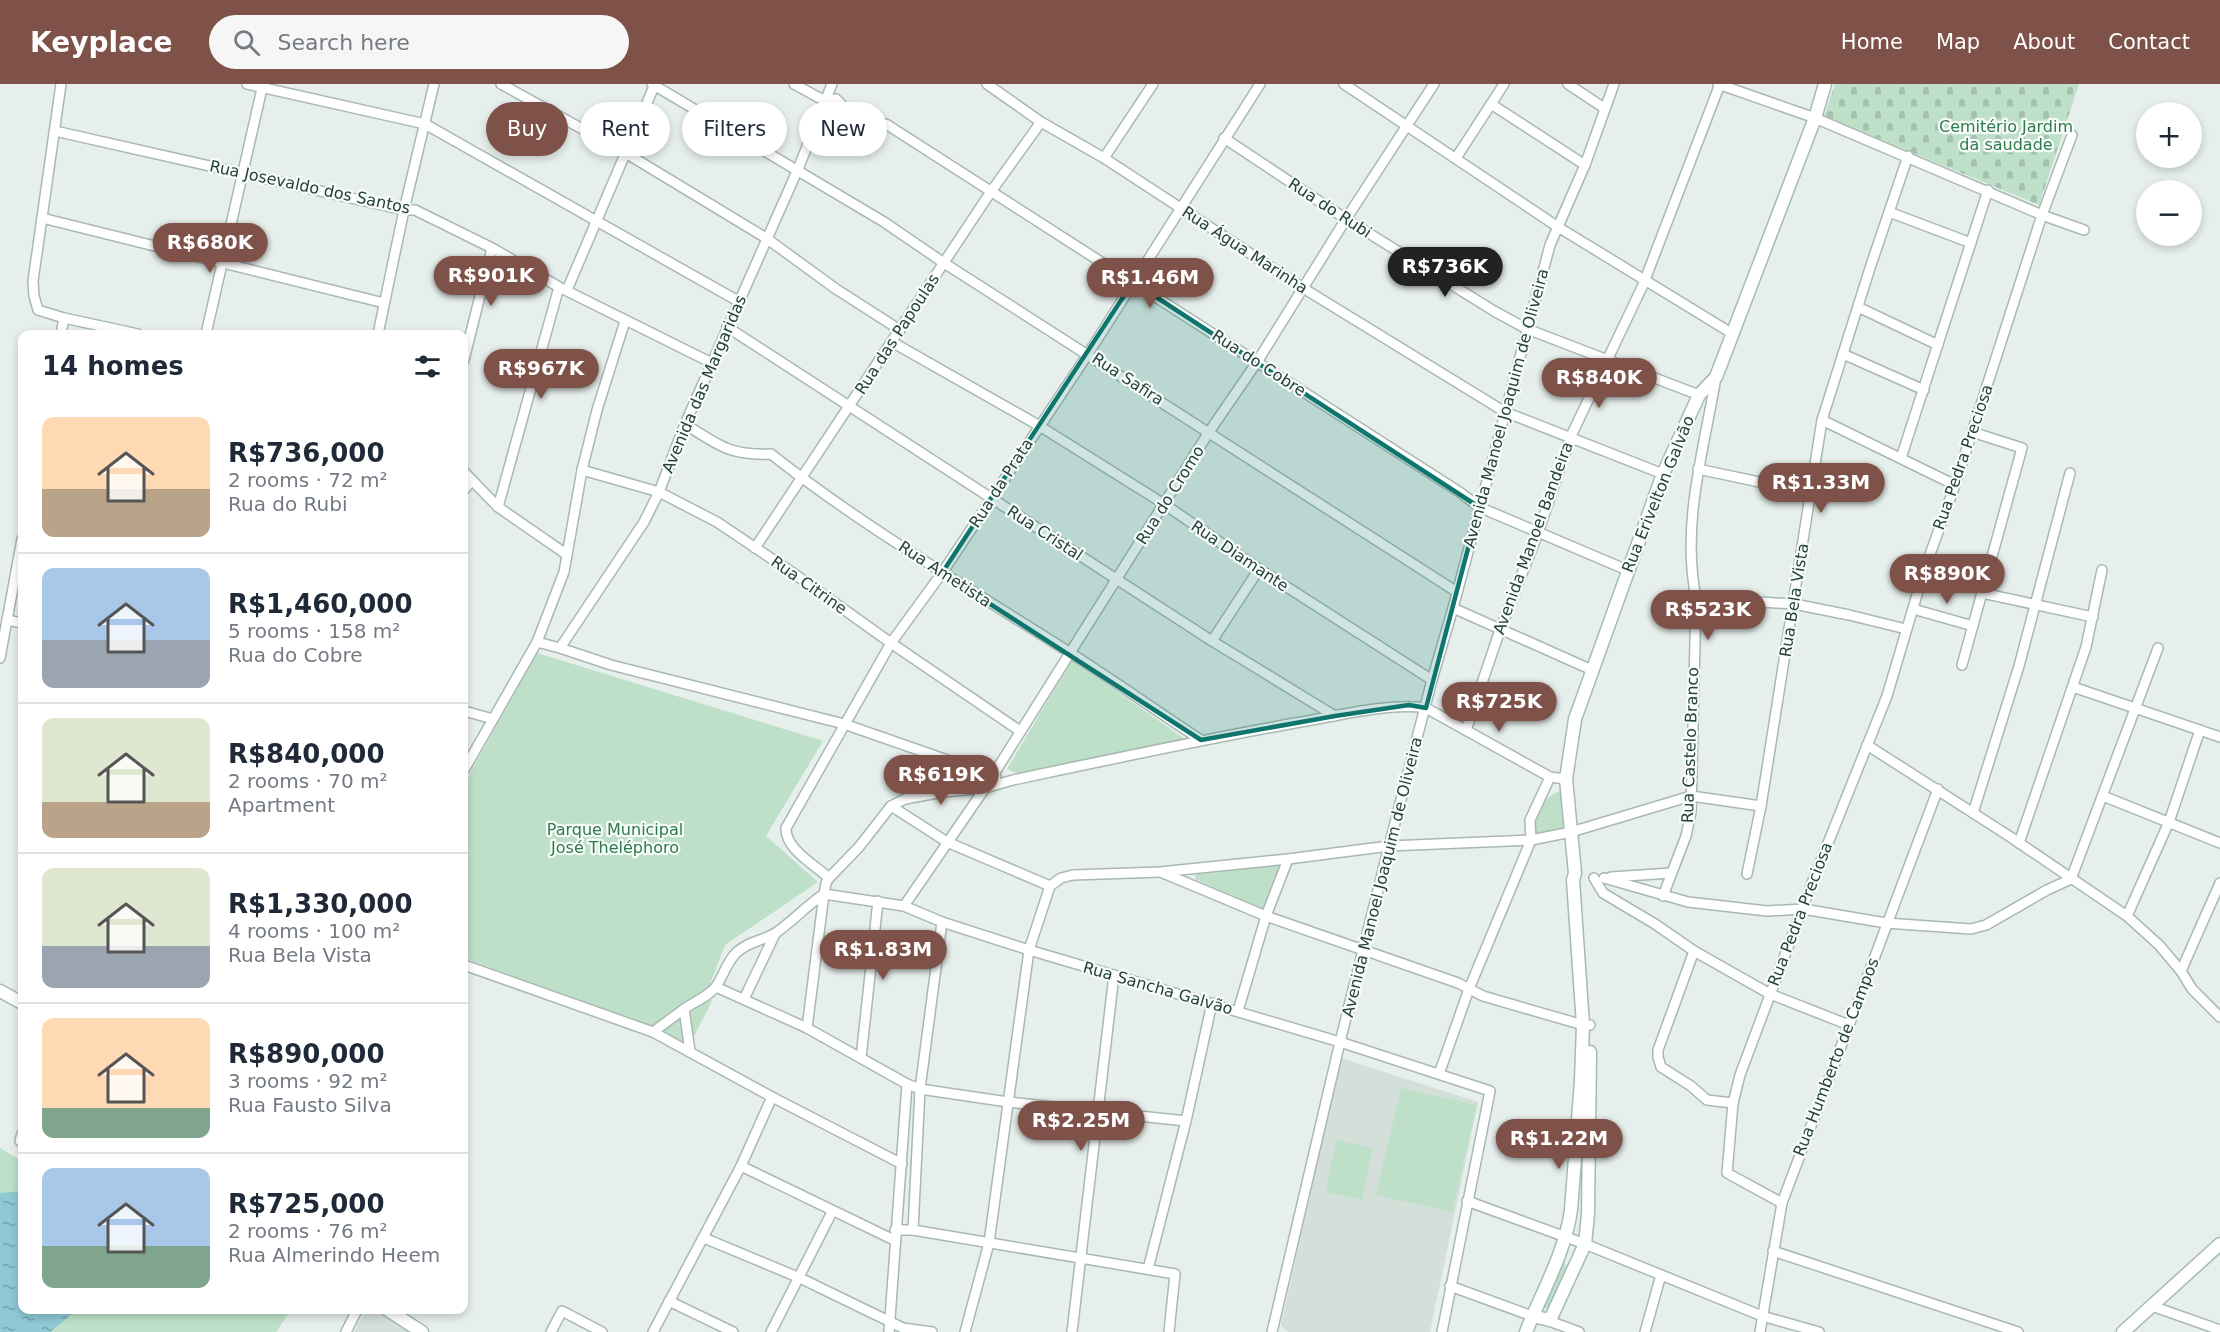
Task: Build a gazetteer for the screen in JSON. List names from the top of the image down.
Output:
{
  "streets": {
    "main road": ["Rua Erivelton Galvão"],
    "street": [
      "Rua Josevaldo dos Santos",
      "Rua do Rubi",
      "Rua Água Marinha",
      "Rua das Papoulas",
      "Rua do Cobre",
      "Rua Safira",
      "Avenida das Margaridas",
      "Avenida Manoel Joaquim de Oliveira",
      "Rua Pedra Preciosa",
      "Rua da Prata",
      "Rua do Cromo",
      "Rua Cristal",
      "Avenida Manoel Bandeira",
      "Rua Diamante",
      "Rua Ametista",
      "Rua Citrine",
      "Rua Bela Vista",
      "Rua Castelo Branco",
      "Rua Sancha Galvão",
      "Rua Humberto de Campos"
    ]
  },
  "crossings": [
    ["Rua Josevaldo dos Santos", "Avenida das Margaridas"],
    ["Rua do Rubi", "Avenida Manoel Joaquim de Oliveira"],
    ["Rua do Rubi", "Rua da Prata"],
    ["Rua do Rubi", "Rua Erivelton Galvão"],
    ["Rua do Rubi", "Rua do Cromo"],
    ["Rua do Rubi", "Avenida Manoel Bandeira"],
    ["Rua Água Marinha", "Rua das Papoulas"],
    ["Rua Água Marinha", "Avenida Manoel Joaquim de Oliveira"],
    ["Rua Água Marinha", "Rua da Prata"],
    ["Rua Água Marinha", "Rua Erivelton Galvão"],
    ["Rua Água Marinha", "Rua do Cromo"],
    ["Rua Água Marinha", "Avenida Manoel Bandeira"],
    ["Rua das Papoulas", "Rua do Cobre"],
    ["Rua das Papoulas", "Rua Safira"],
    ["Rua das Papoulas", "Rua Cristal"],
    ["Rua das Papoulas", "Rua Diamante"],
    ["Rua das Papoulas", "Rua Ametista"],
    ["Rua das Papoulas", "Rua Citrine"],
    ["Rua do Cobre", "Avenida das Margaridas"],
    ["Rua do Cobre", "Avenida Manoel Joaquim de Oliveira"],
    ["Rua do Cobre", "Rua da Prata"],
    ["Rua do Cobre", "Rua Erivelton Galvão"],
    ["Rua do Cobre", "Rua do Cromo"],
    ["Rua do Cobre", "Avenida Manoel Bandeira"],
    ["Rua Safira", "Avenida das Margaridas"],
    ["Rua Safira", "Avenida Manoel Joaquim de Oliveira"],
    ["Rua Safira", "Rua da Prata"],
    ["Rua Safira", "Rua do Cromo"],
    ["Avenida das Margaridas", "Rua Cristal"],
    ["Avenida das Margaridas", "Rua Ametista"],
    ["Avenida das Margaridas", "Rua Citrine"],
    ["Avenida Manoel Joaquim de Oliveira", "Rua Diamante"],
    ["Avenida Manoel Joaquim de Oliveira", "Rua Sancha Galvão"],
    ["Rua Pedra Preciosa", "Rua Humberto de Campos"],
    ["Rua da Prata", "Rua Cristal"],
    ["Rua da Prata", "Rua Diamante"],
    ["Rua da Prata", "Rua Ametista"],
    ["Rua da Prata", "Rua Citrine"],
    ["Rua Erivelton Galvão", "Rua Castelo Branco"],
    ["Rua do Cromo", "Rua Cristal"],
    ["Rua do Cromo", "Rua Diamante"],
    ["Rua do Cromo", "Rua Ametista"],
    ["Rua do Cromo", "Rua Citrine"],
    ["Rua do Cromo", "Rua Sancha Galvão"]
  ],
  "parks": ["Cemitério Jardim da saudade", "Parque Municipal José Theléphoro"],
  "page": {
    "header": "Keyplace",
    "search": "Search here",
    "nav": [
      "Home",
      "Map",
      "About",
      "Contact"
    ],
    "map_buttons": ["+", "−"],
    "chip": [
      "Buy",
      "Rent",
      "Filters",
      "New"
    ],
    "price": [
      "R$680K",
      "R$736K",
      "R$901K",
      "R$1.46M",
      "R$967K",
      "R$840K",
      "R$1.33M",
      "R$890K",
      "R$523K",
      "R$725K",
      "R$619K",
      "R$1.83M",
      "R$2.25M",
      "R$1.22M"
    ],
    "heading": "14 homes",
    "list": [
      {
        "name": "R$736,000",
        "note": "2 rooms · 72 m² · Rua do Rubi"
      },
      {
        "name": "R$1,460,000",
        "note": "5 rooms · 158 m² · Rua do Cobre"
      },
      {
        "name": "R$840,000",
        "note": "2 rooms · 70 m² · Apartment"
      },
      {
        "name": "R$1,330,000",
        "note": "4 rooms · 100 m² · Rua Bela Vista"
      },
      {
        "name": "R$890,000",
        "note": "3 rooms · 92 m² · Rua Fausto Silva"
      },
      {
        "name": "R$725,000",
        "note": "2 rooms · 76 m² · Rua Almerindo Heem"
      }
    ]
  }
}
